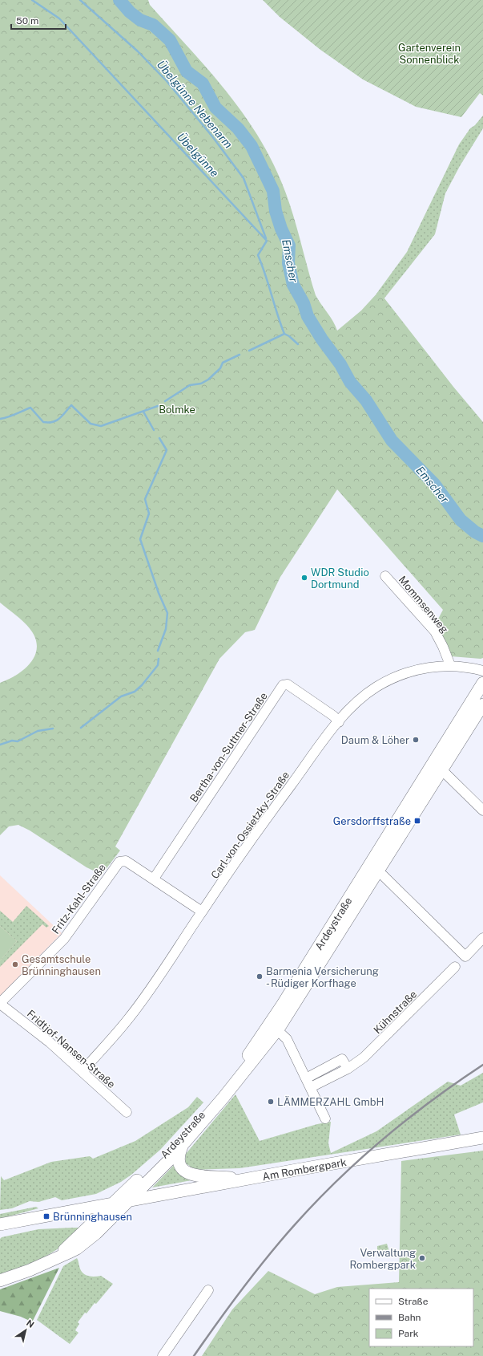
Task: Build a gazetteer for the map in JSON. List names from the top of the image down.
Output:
{
  "streets": {
    "main road": ["Ardeystraße", "Am Rombergpark"],
    "street": [
      "Mommsenweg",
      "Bertha-von-Suttner-Straße",
      "Carl-von-Ossietzky-Straße",
      "Fritz-Kahl-Straße",
      "Kühnstraße",
      "Fridtjof-Nansen-Straße"
    ]
  },
  "crossings": [
    ["Mommsenweg", "Carl-von-Ossietzky-Straße"],
    ["Bertha-von-Suttner-Straße", "Carl-von-Ossietzky-Straße"],
    ["Bertha-von-Suttner-Straße", "Fritz-Kahl-Straße"],
    ["Carl-von-Ossietzky-Straße", "Fridtjof-Nansen-Straße"],
    ["Fritz-Kahl-Straße", "Fridtjof-Nansen-Straße"],
    ["Ardeystraße", "Am Rombergpark"]
  ],
  "water": ["Übelgünne Nebenarm", "Übelgünne", "Emscher"],
  "parks": ["Gartenverein Sonnenblick", "Bolmke"],
  "places": {
    "other": [
      "WDR Studio Dortmund",
      "Daum & Löher",
      "Gesamtschule Brünninghausen",
      "Barmenia Versicherung - Rüdiger Korfhage",
      "LÄMMERZAHL GmbH",
      "Verwaltung Rombergpark"
    ],
    "transit": ["Gersdorffstraße", "Brünninghausen"]
  },
  "legend": ["Straße", "Bahn", "Park"],
  "scale_bar": "50 m",
  "north": "top right"
}
